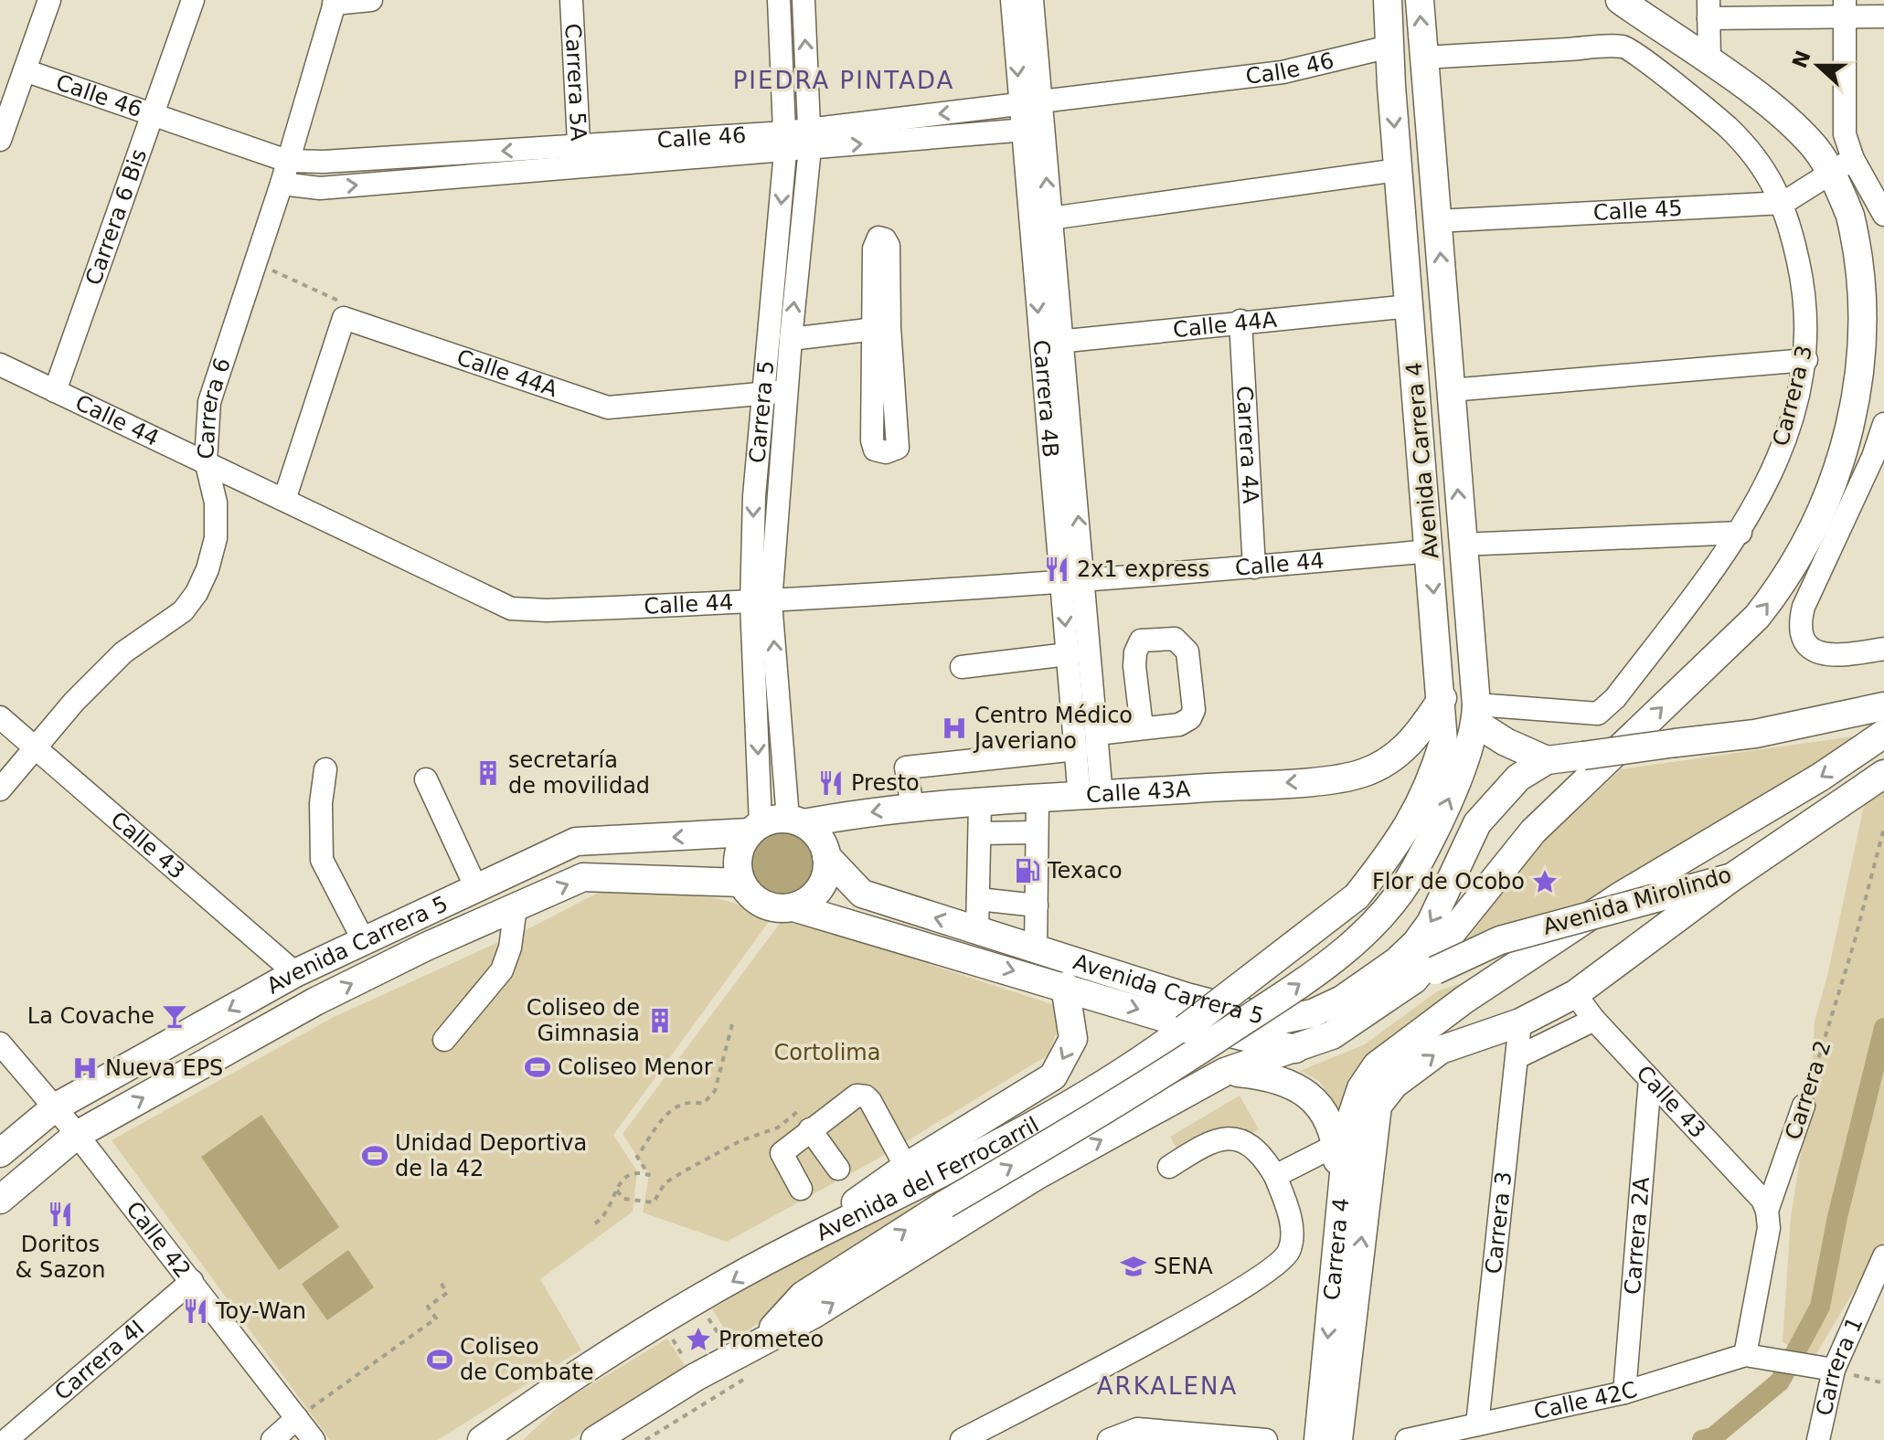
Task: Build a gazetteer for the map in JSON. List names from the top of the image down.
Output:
{
  "streets": {
    "main road": [
      "Avenida Carrera 4",
      "Calle 43A",
      "Avenida Mirolindo",
      "Avenida Carrera 5",
      "Avenida del Ferrocarril",
      "Carrera 4"
    ],
    "street": [
      "Calle 46",
      "Carrera 5A",
      "Calle 45",
      "Carrera 6 Bis",
      "Calle 44A",
      "Carrera 3",
      "Carrera 4B",
      "Carrera 6",
      "Carrera 5",
      "Calle 44",
      "Carrera 4A",
      "Calle 43",
      "Carrera 2",
      "Carrera 2A",
      "Calle 42",
      "Carrera 4I",
      "Carrera 1",
      "Calle 42C"
    ]
  },
  "crossings": [
    ["Calle 46", "Carrera 5A"],
    ["Calle 46", "Carrera 6 Bis"],
    ["Calle 46", "Carrera 4B"],
    ["Calle 46", "Carrera 6"],
    ["Calle 46", "Carrera 5"],
    ["Calle 46", "Avenida Carrera 4"],
    ["Calle 45", "Carrera 3"],
    ["Calle 45", "Avenida Carrera 4"],
    ["Carrera 6 Bis", "Calle 44"],
    ["Calle 44A", "Carrera 4B"],
    ["Calle 44A", "Carrera 5"],
    ["Calle 44A", "Carrera 4A"],
    ["Calle 44A", "Avenida Carrera 4"],
    ["Carrera 3", "Avenida Carrera 4"],
    ["Carrera 3", "Carrera 4"],
    ["Carrera 3", "Calle 42C"],
    ["Carrera 4B", "Calle 44"],
    ["Carrera 4B", "Calle 43A"],
    ["Carrera 6", "Calle 44"],
    ["Carrera 6", "Calle 43"],
    ["Carrera 5", "Calle 44"],
    ["Carrera 5", "Calle 43A"],
    ["Carrera 5", "Avenida Carrera 5"],
    ["Calle 44", "Carrera 4A"],
    ["Calle 44", "Avenida Carrera 4"],
    ["Avenida Carrera 4", "Calle 43A"],
    ["Avenida Carrera 4", "Avenida del Ferrocarril"],
    ["Calle 43A", "Avenida Carrera 5"],
    ["Calle 43", "Avenida Carrera 5"],
    ["Calle 43", "Carrera 2"],
    ["Calle 43", "Carrera 2A"],
    ["Avenida Carrera 5", "Calle 42"],
    ["Carrera 2", "Calle 42C"],
    ["Carrera 2A", "Calle 42C"],
    ["Calle 42", "Carrera 4I"]
  ],
  "one_way": ["Calle 43A"],
  "districts": ["PIEDRA PINTADA", "ARKALENA"],
  "parks": ["Cortolima"],
  "places": {
    "restaurant": [
      "2x1 express",
      "Presto",
      "Doritos & Sazon",
      "Toy-Wan"
    ],
    "hospital": ["Centro Médico Javeriano", "Nueva EPS"],
    "building": ["secretaría de movilidad", "Coliseo de Gimnasia"],
    "fuel station": ["Texaco"],
    "place": ["Flor de Ocobo", "Prometeo"],
    "bar": ["La Covache"],
    "sports": ["Coliseo Menor", "Unidad Deportiva de la 42", "Coliseo de Combate"],
    "school or university": ["SENA"]
  },
  "north": "left"
}
